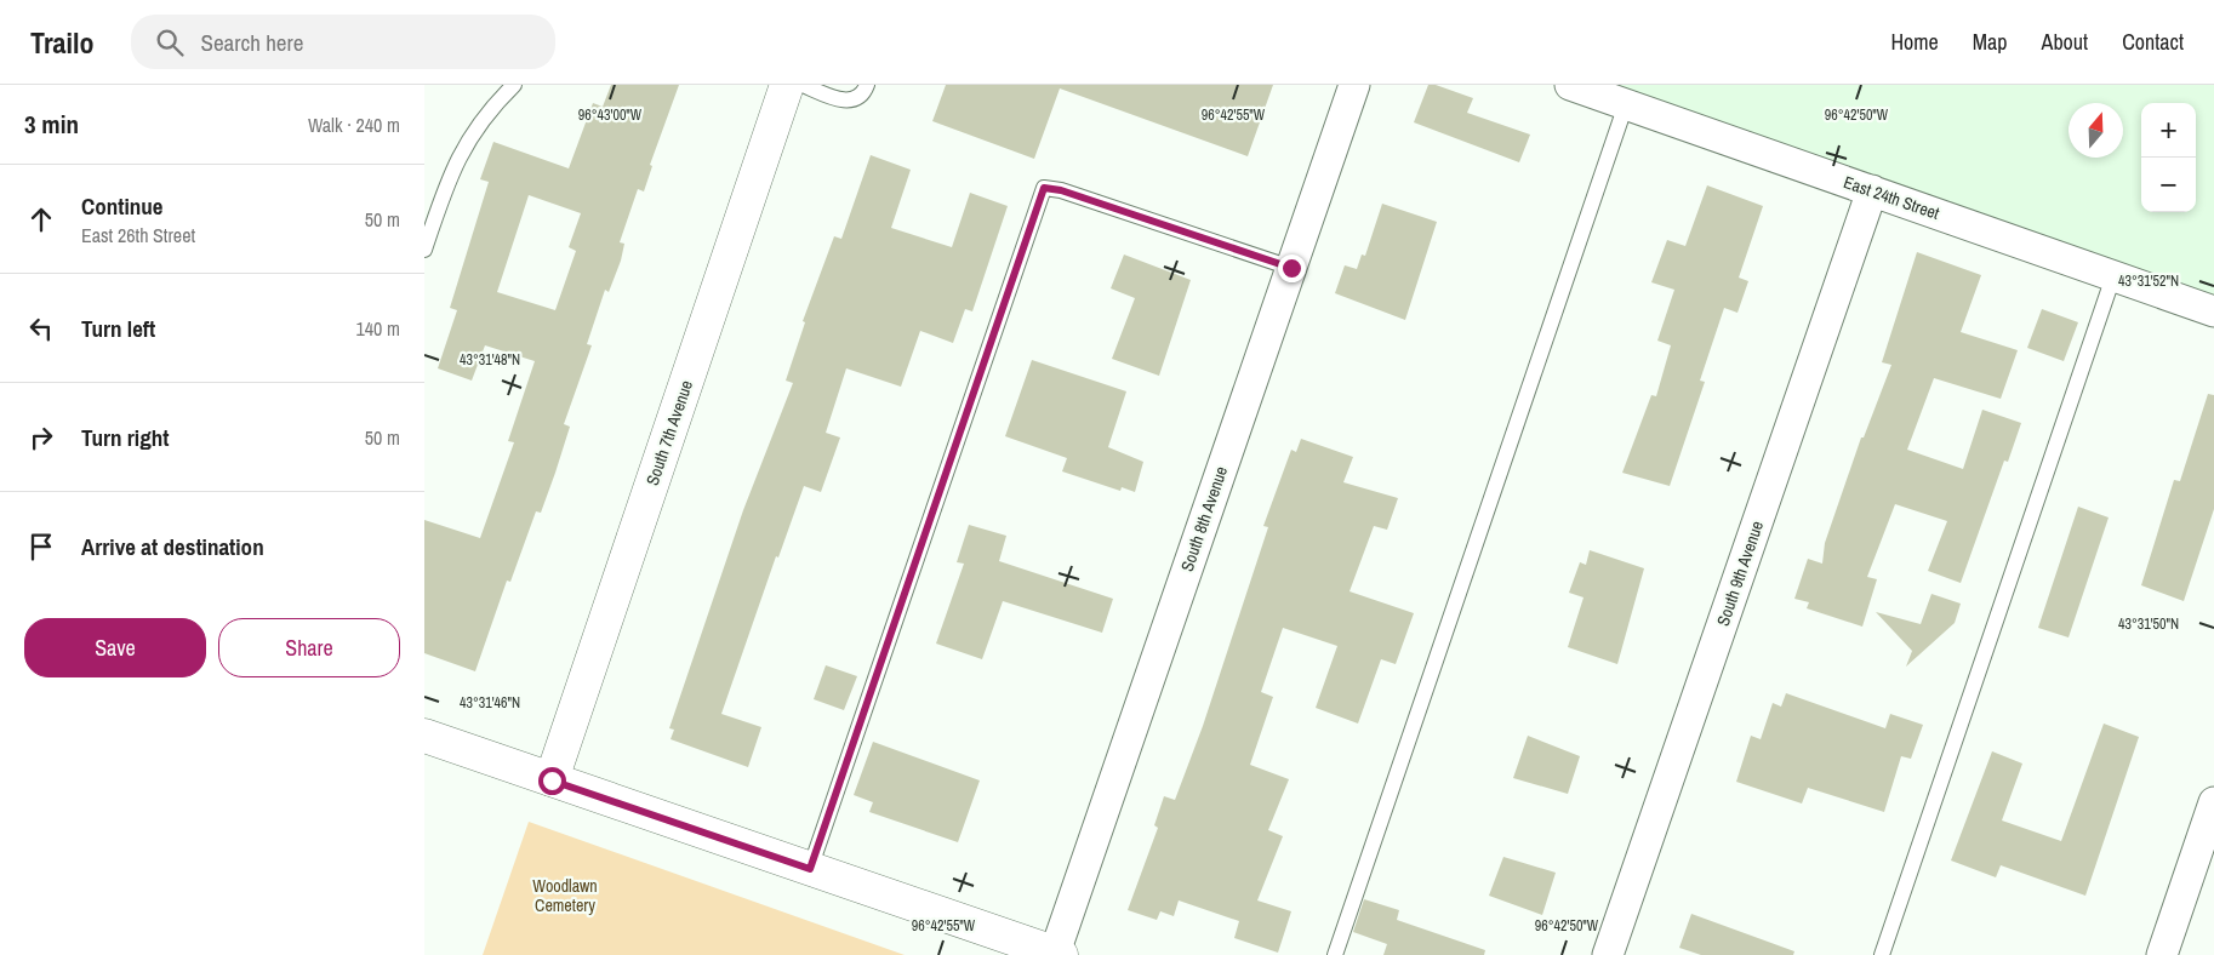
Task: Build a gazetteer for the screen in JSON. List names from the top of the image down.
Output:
{
  "streets": {
    "street": [
      "East 24th Street",
      "South 7th Avenue",
      "South 8th Avenue",
      "South 9th Avenue"
    ]
  },
  "crossings": [
    ["East 24th Street", "South 9th Avenue"]
  ],
  "parks": ["Woodlawn Cemetery"],
  "north": "top",
  "page": {
    "header": "Trailo",
    "search": "Search here",
    "nav": [
      "Home",
      "Map",
      "About",
      "Contact"
    ],
    "heading": ["3 min", "Walk · 240 m"],
    "map_buttons": ["+", "−"],
    "list": [
      ["Continue", "East 26th Street", "50 m"],
      ["Turn left", "140 m"],
      ["Turn right", "50 m"],
      "Arrive at destination"
    ],
    "buttons": ["Save", "Share"]
  },
  "coordinates": [
    "96°43'00\"W",
    "96°42'55\"W",
    "96°42'50\"W",
    "43°31'52\"N",
    "43°31'48\"N",
    "43°31'50\"N",
    "43°31'46\"N"
  ]
}
